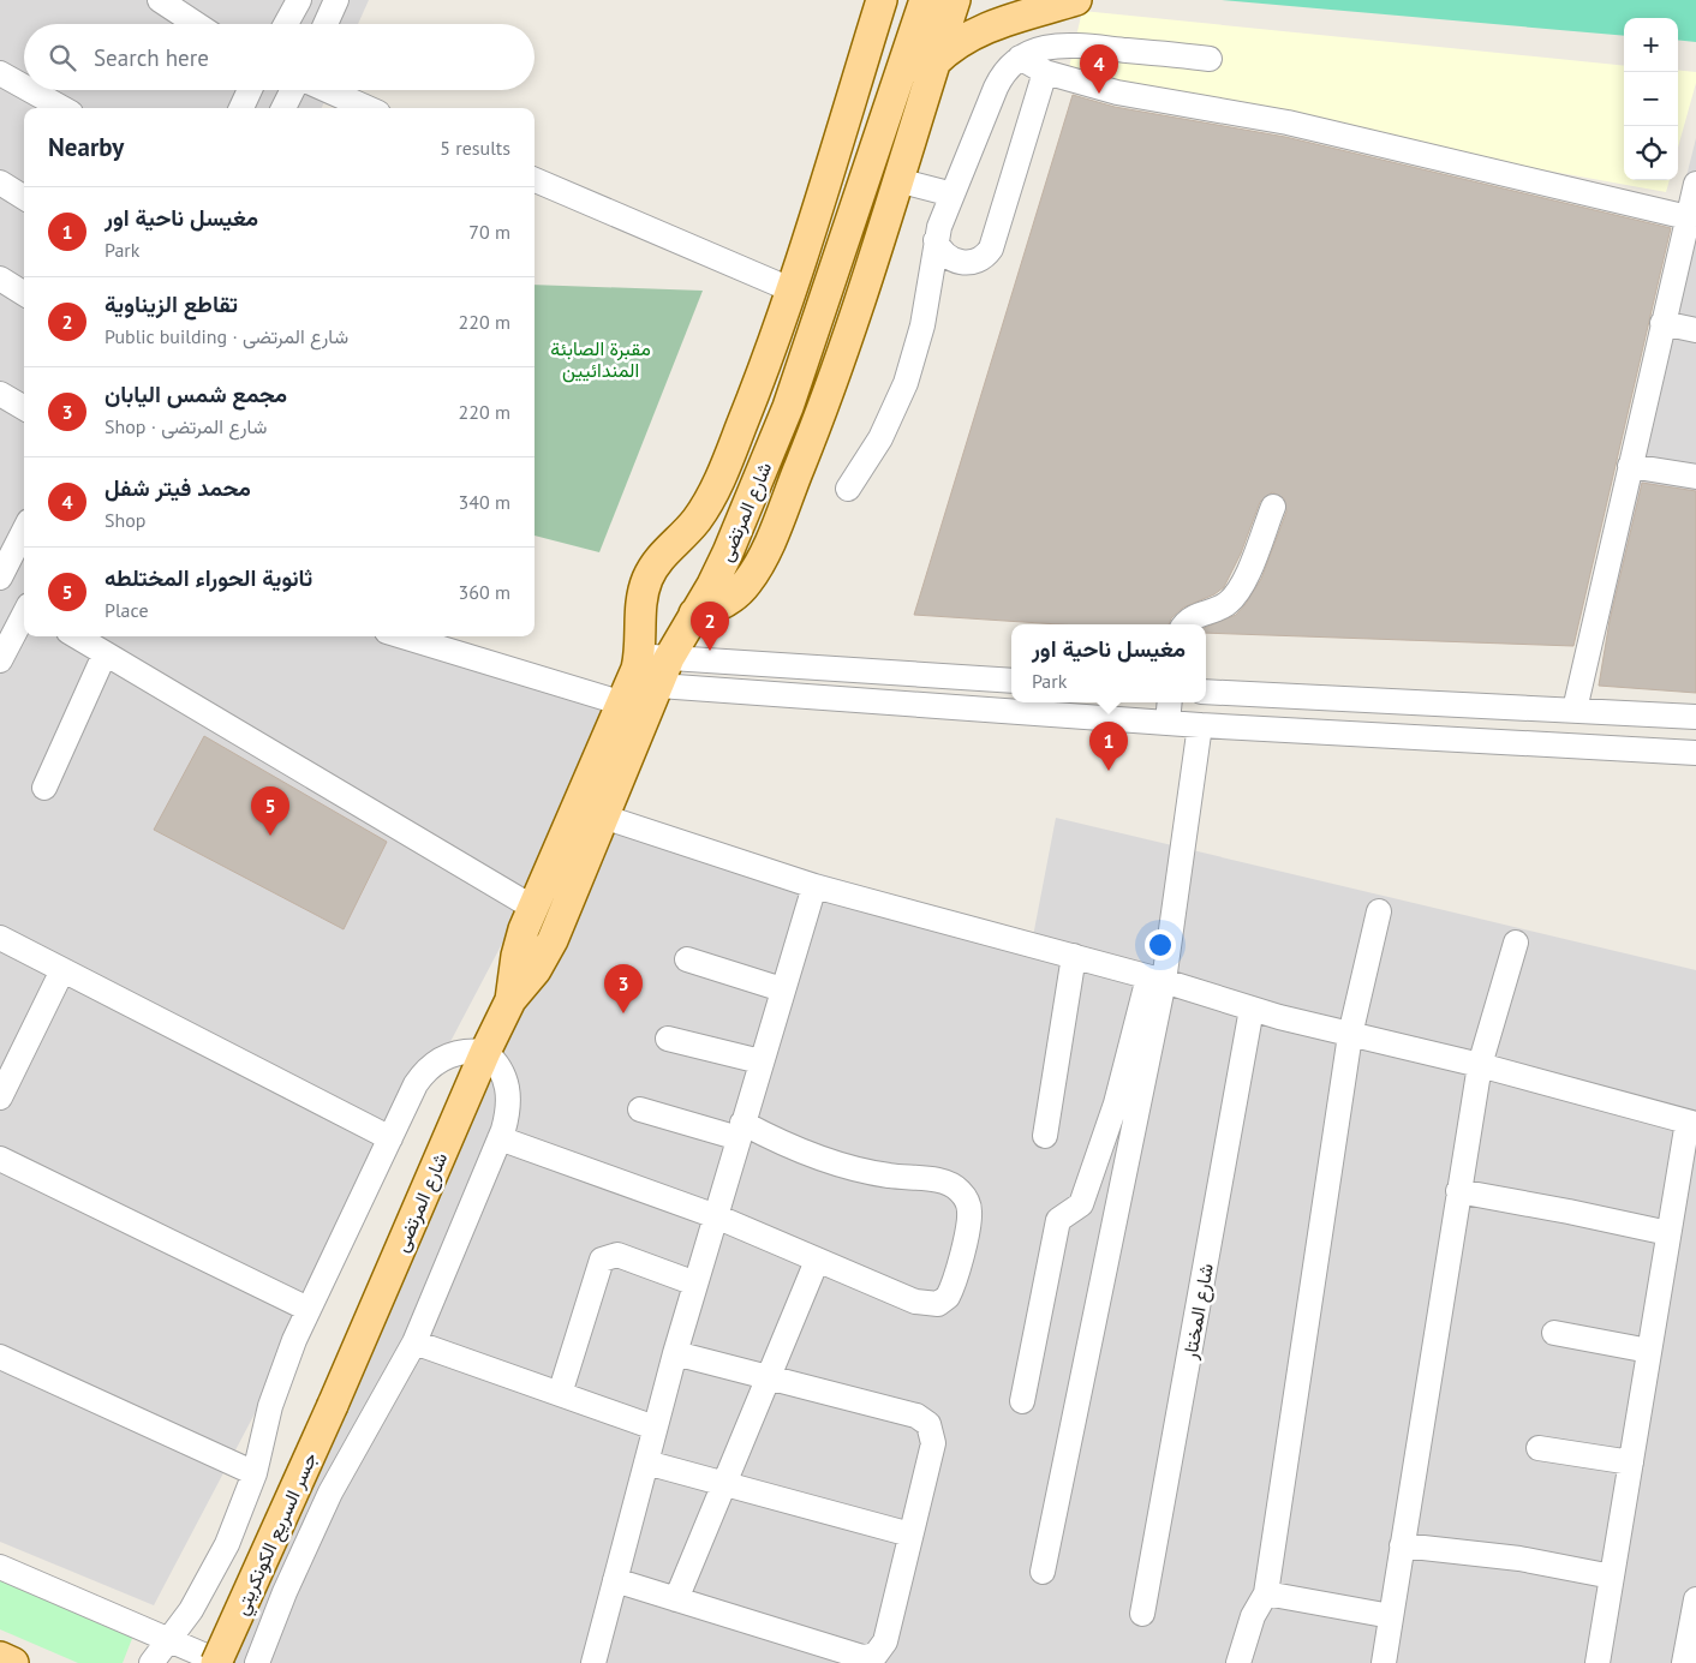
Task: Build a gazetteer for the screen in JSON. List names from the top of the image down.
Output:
{
  "streets": {
    "main road": ["شارع المرتضى", "جسر السريع الكونكريتي"],
    "street": ["شارع المختار"]
  },
  "crossings": [
    ["شارع المرتضى", "جسر السريع الكونكريتي"]
  ],
  "parks": ["مقبرة الصابئة المندائيين"],
  "page": {
    "map_buttons": ["+", "−"],
    "search": "Search here",
    "pins": [
      "4",
      "2",
      "1",
      "5",
      "3"
    ],
    "heading": ["Nearby", "5 results"],
    "list": [
      {
        "mark": "1",
        "name": "مغيسل ناحية اور",
        "note": "Park",
        "value": "70 m"
      },
      {
        "mark": "2",
        "name": "تقاطع الزيناوية",
        "note": "Public building · شارع المرتضى",
        "value": "220 m"
      },
      {
        "mark": "3",
        "name": "مجمع شمس اليابان",
        "note": "Shop · شارع المرتضى",
        "value": "220 m"
      },
      {
        "mark": "4",
        "name": "محمد فيتر شفل",
        "note": "Shop",
        "value": "340 m"
      },
      {
        "mark": "5",
        "name": "ثانوية الحوراء المختلطه",
        "note": "Place",
        "value": "360 m"
      }
    ],
    "popup": ["مغيسل ناحية اور", "Park"]
  }
}
